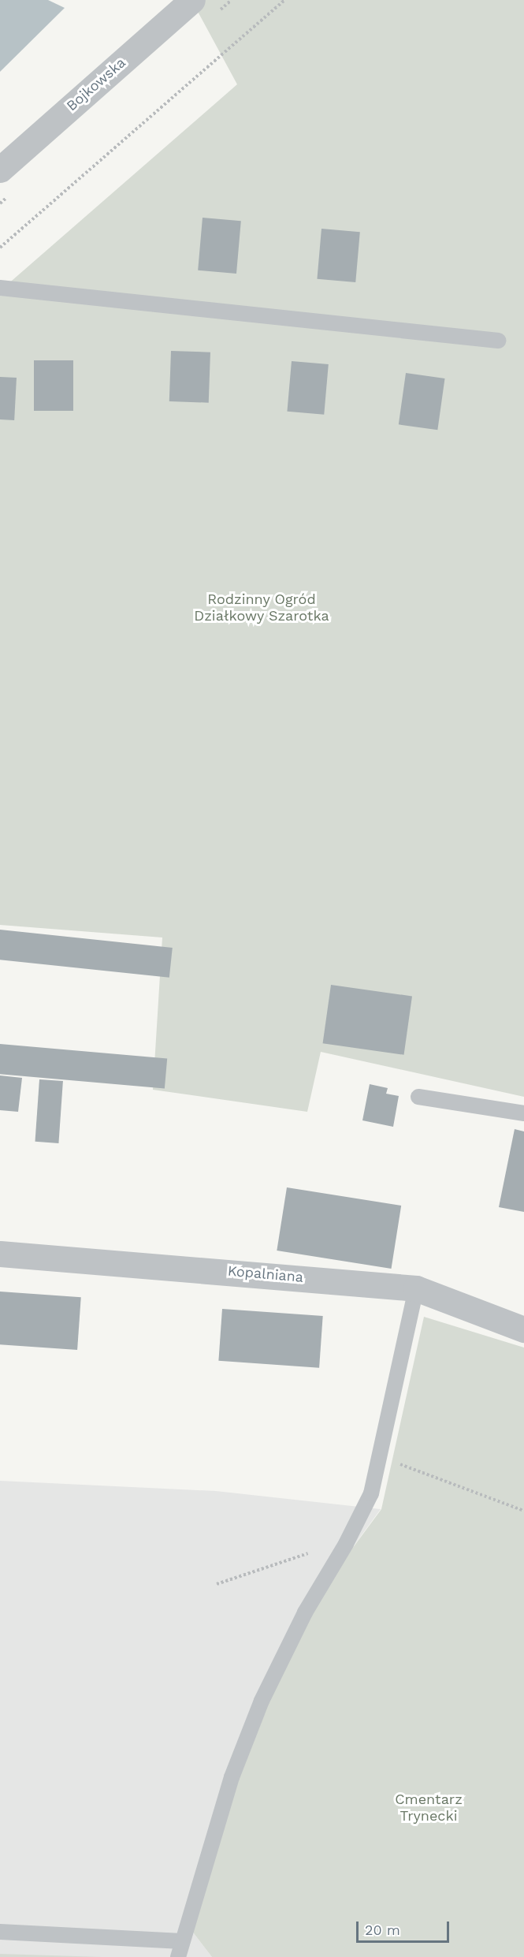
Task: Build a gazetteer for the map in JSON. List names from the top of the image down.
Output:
{
  "streets": {
    "street": ["Bojkowska", "Kopalniana"]
  },
  "parks": ["Rodzinny Ogród Działkowy Szarotka", "Cmentarz Trynecki"],
  "scale_bar": "20 m"
}
